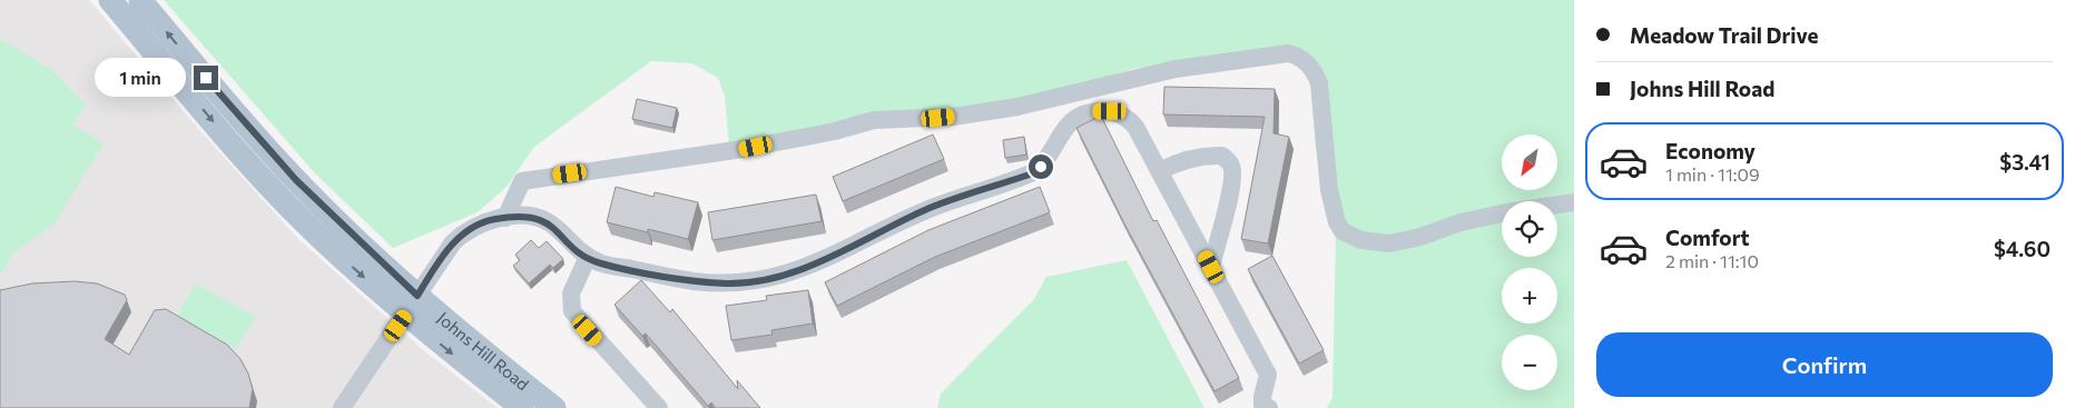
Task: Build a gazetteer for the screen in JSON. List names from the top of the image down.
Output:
{
  "streets": {
    "main road": ["Johns Hill Road"]
  },
  "north": "bottom left",
  "page": {
    "banner": ["Meadow Trail Drive", "Johns Hill Road"],
    "bubble": "1 min",
    "list": [
      {
        "name": "Economy",
        "note": "1 min · 11:09",
        "value": "$3.41"
      },
      {
        "name": "Comfort",
        "note": "2 min · 11:10",
        "value": "$4.60"
      }
    ],
    "map_buttons": ["+", "−"],
    "buttons": "Confirm"
  }
}
